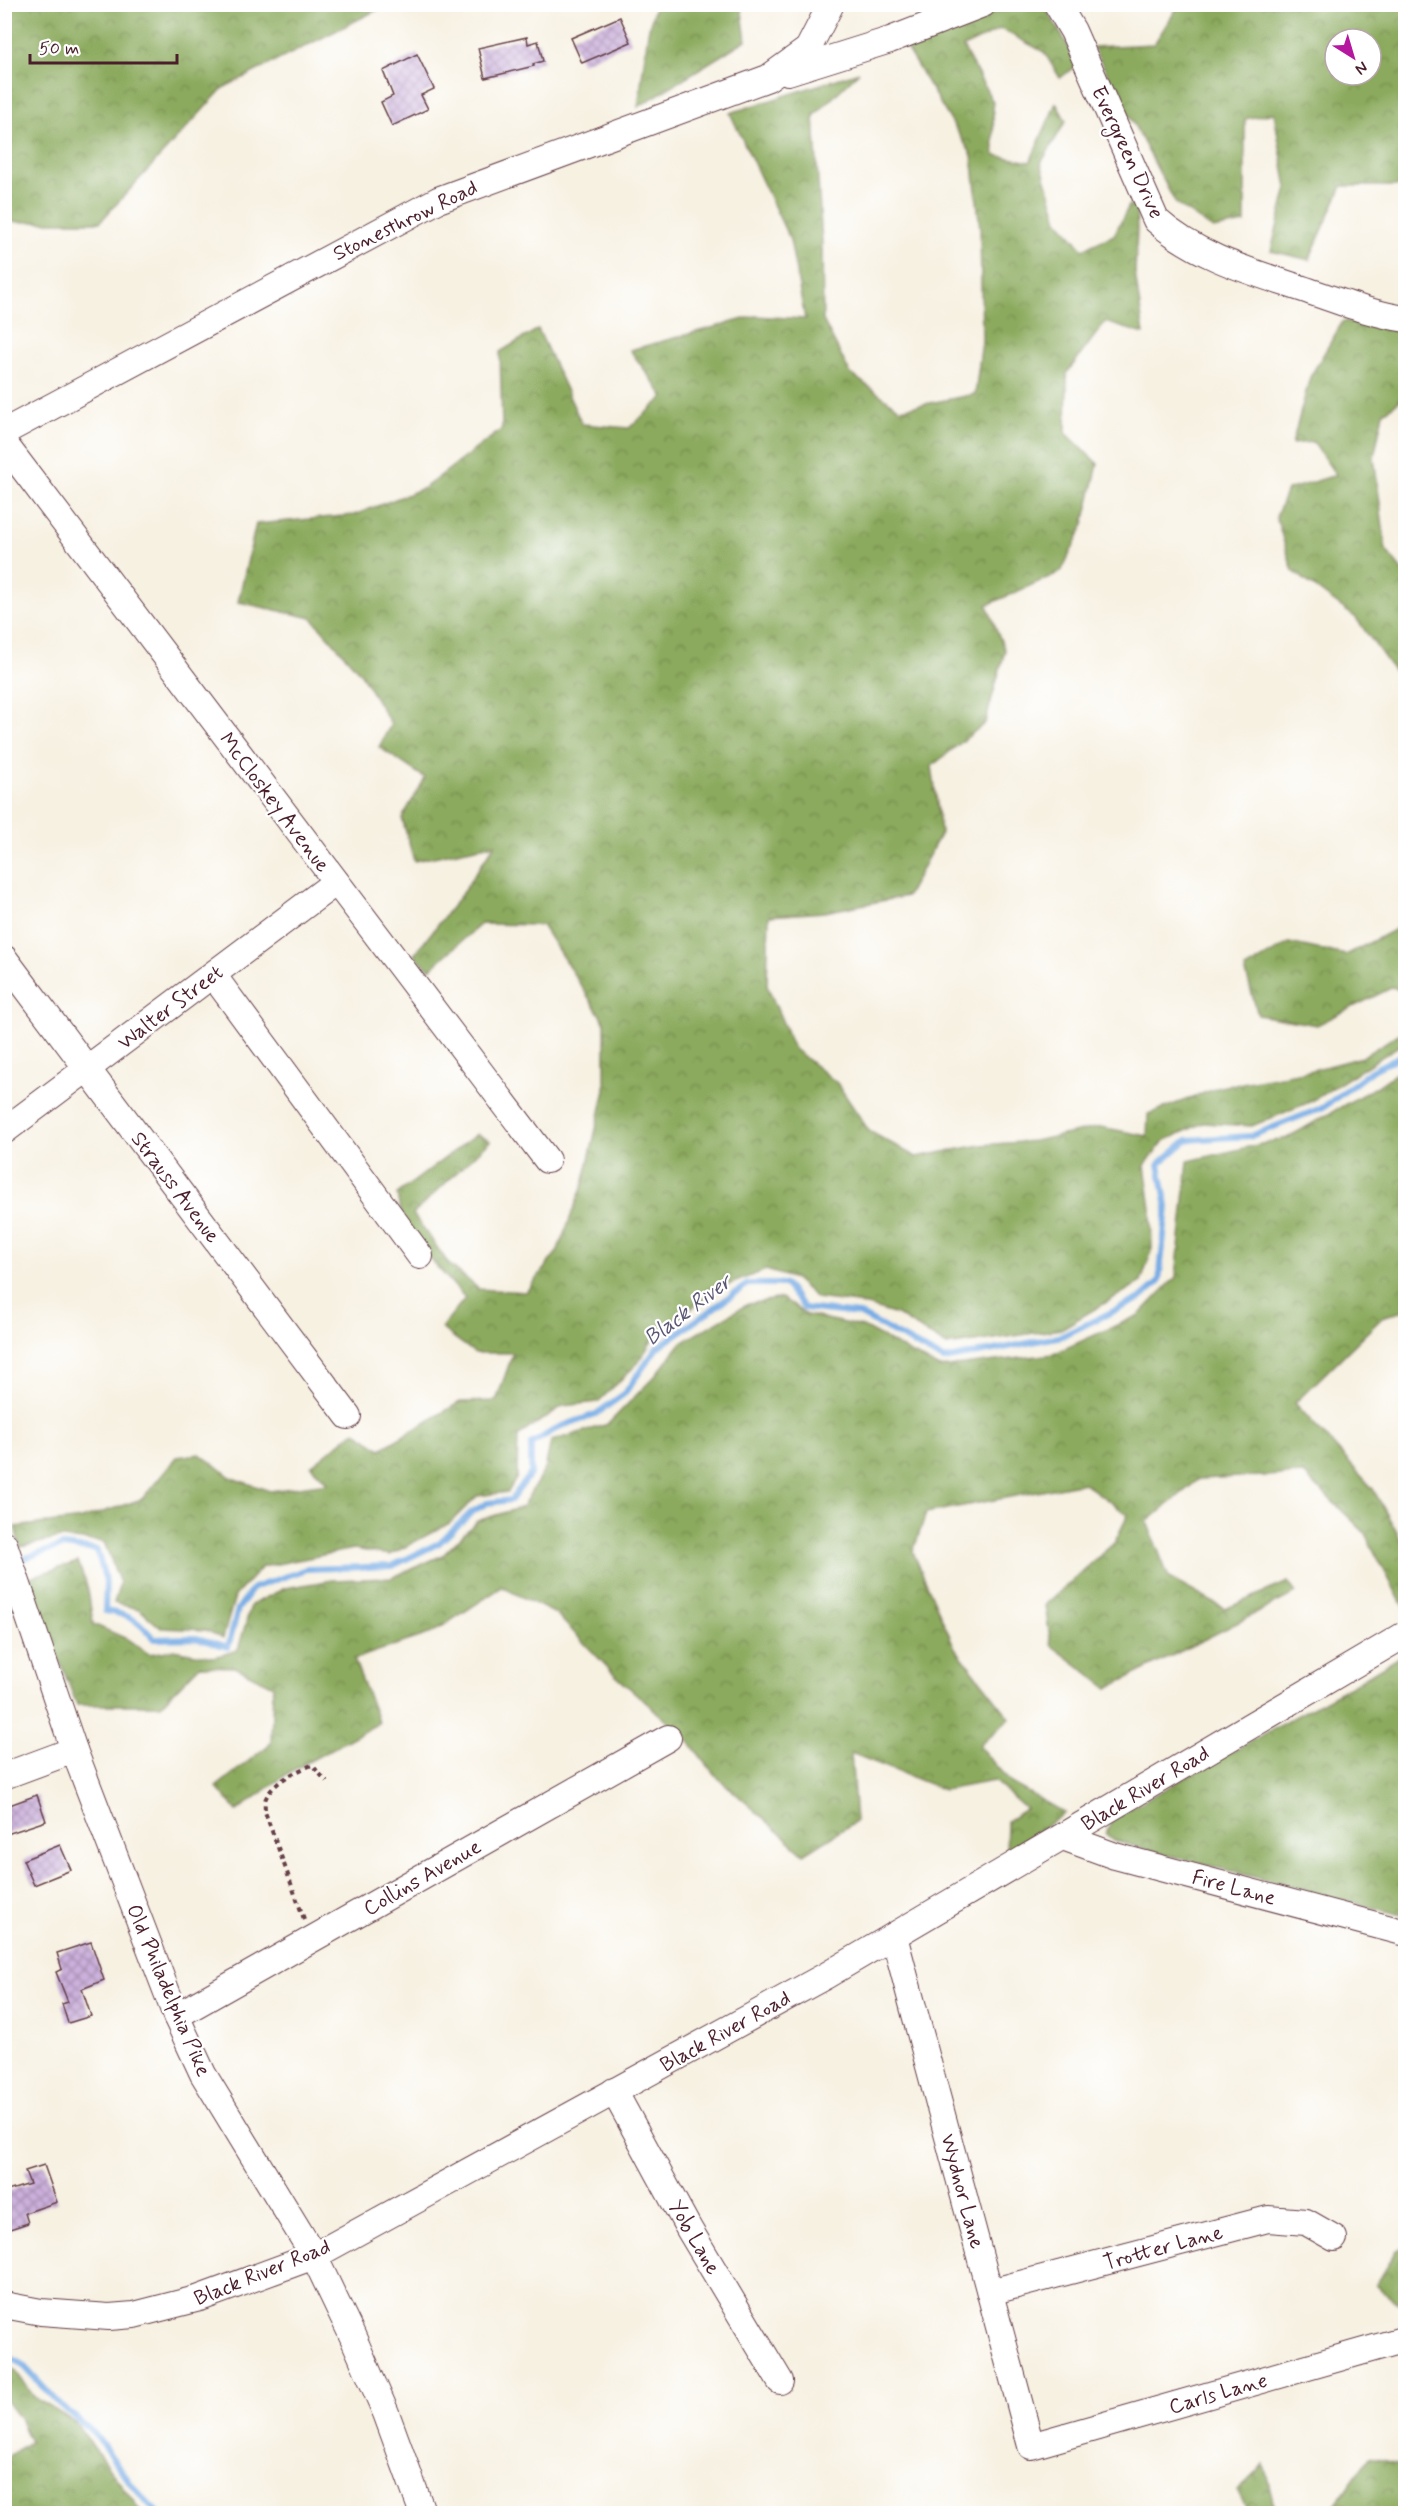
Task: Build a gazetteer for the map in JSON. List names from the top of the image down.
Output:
{
  "streets": {
    "street": [
      "Evergreen Drive",
      "Stonesthrow Road",
      "McCloskey Avenue",
      "Walter Street",
      "Strauss Avenue",
      "Black River Road",
      "Collins Avenue",
      "Fire Lane",
      "Old Philadelphia Pike",
      "Wydnor Lane",
      "Yob Lane",
      "Trotter Lane",
      "Carls Lane"
    ]
  },
  "crossings": [
    ["McCloskey Avenue", "Walter Street"],
    ["Walter Street", "Strauss Avenue"],
    ["Black River Road", "Fire Lane"],
    ["Black River Road", "Old Philadelphia Pike"],
    ["Black River Road", "Wydnor Lane"],
    ["Black River Road", "Yob Lane"],
    ["Collins Avenue", "Old Philadelphia Pike"],
    ["Wydnor Lane", "Trotter Lane"],
    ["Wydnor Lane", "Carls Lane"]
  ],
  "water": ["Black River"],
  "scale_bar": "50 m",
  "north": "bottom right"
}
